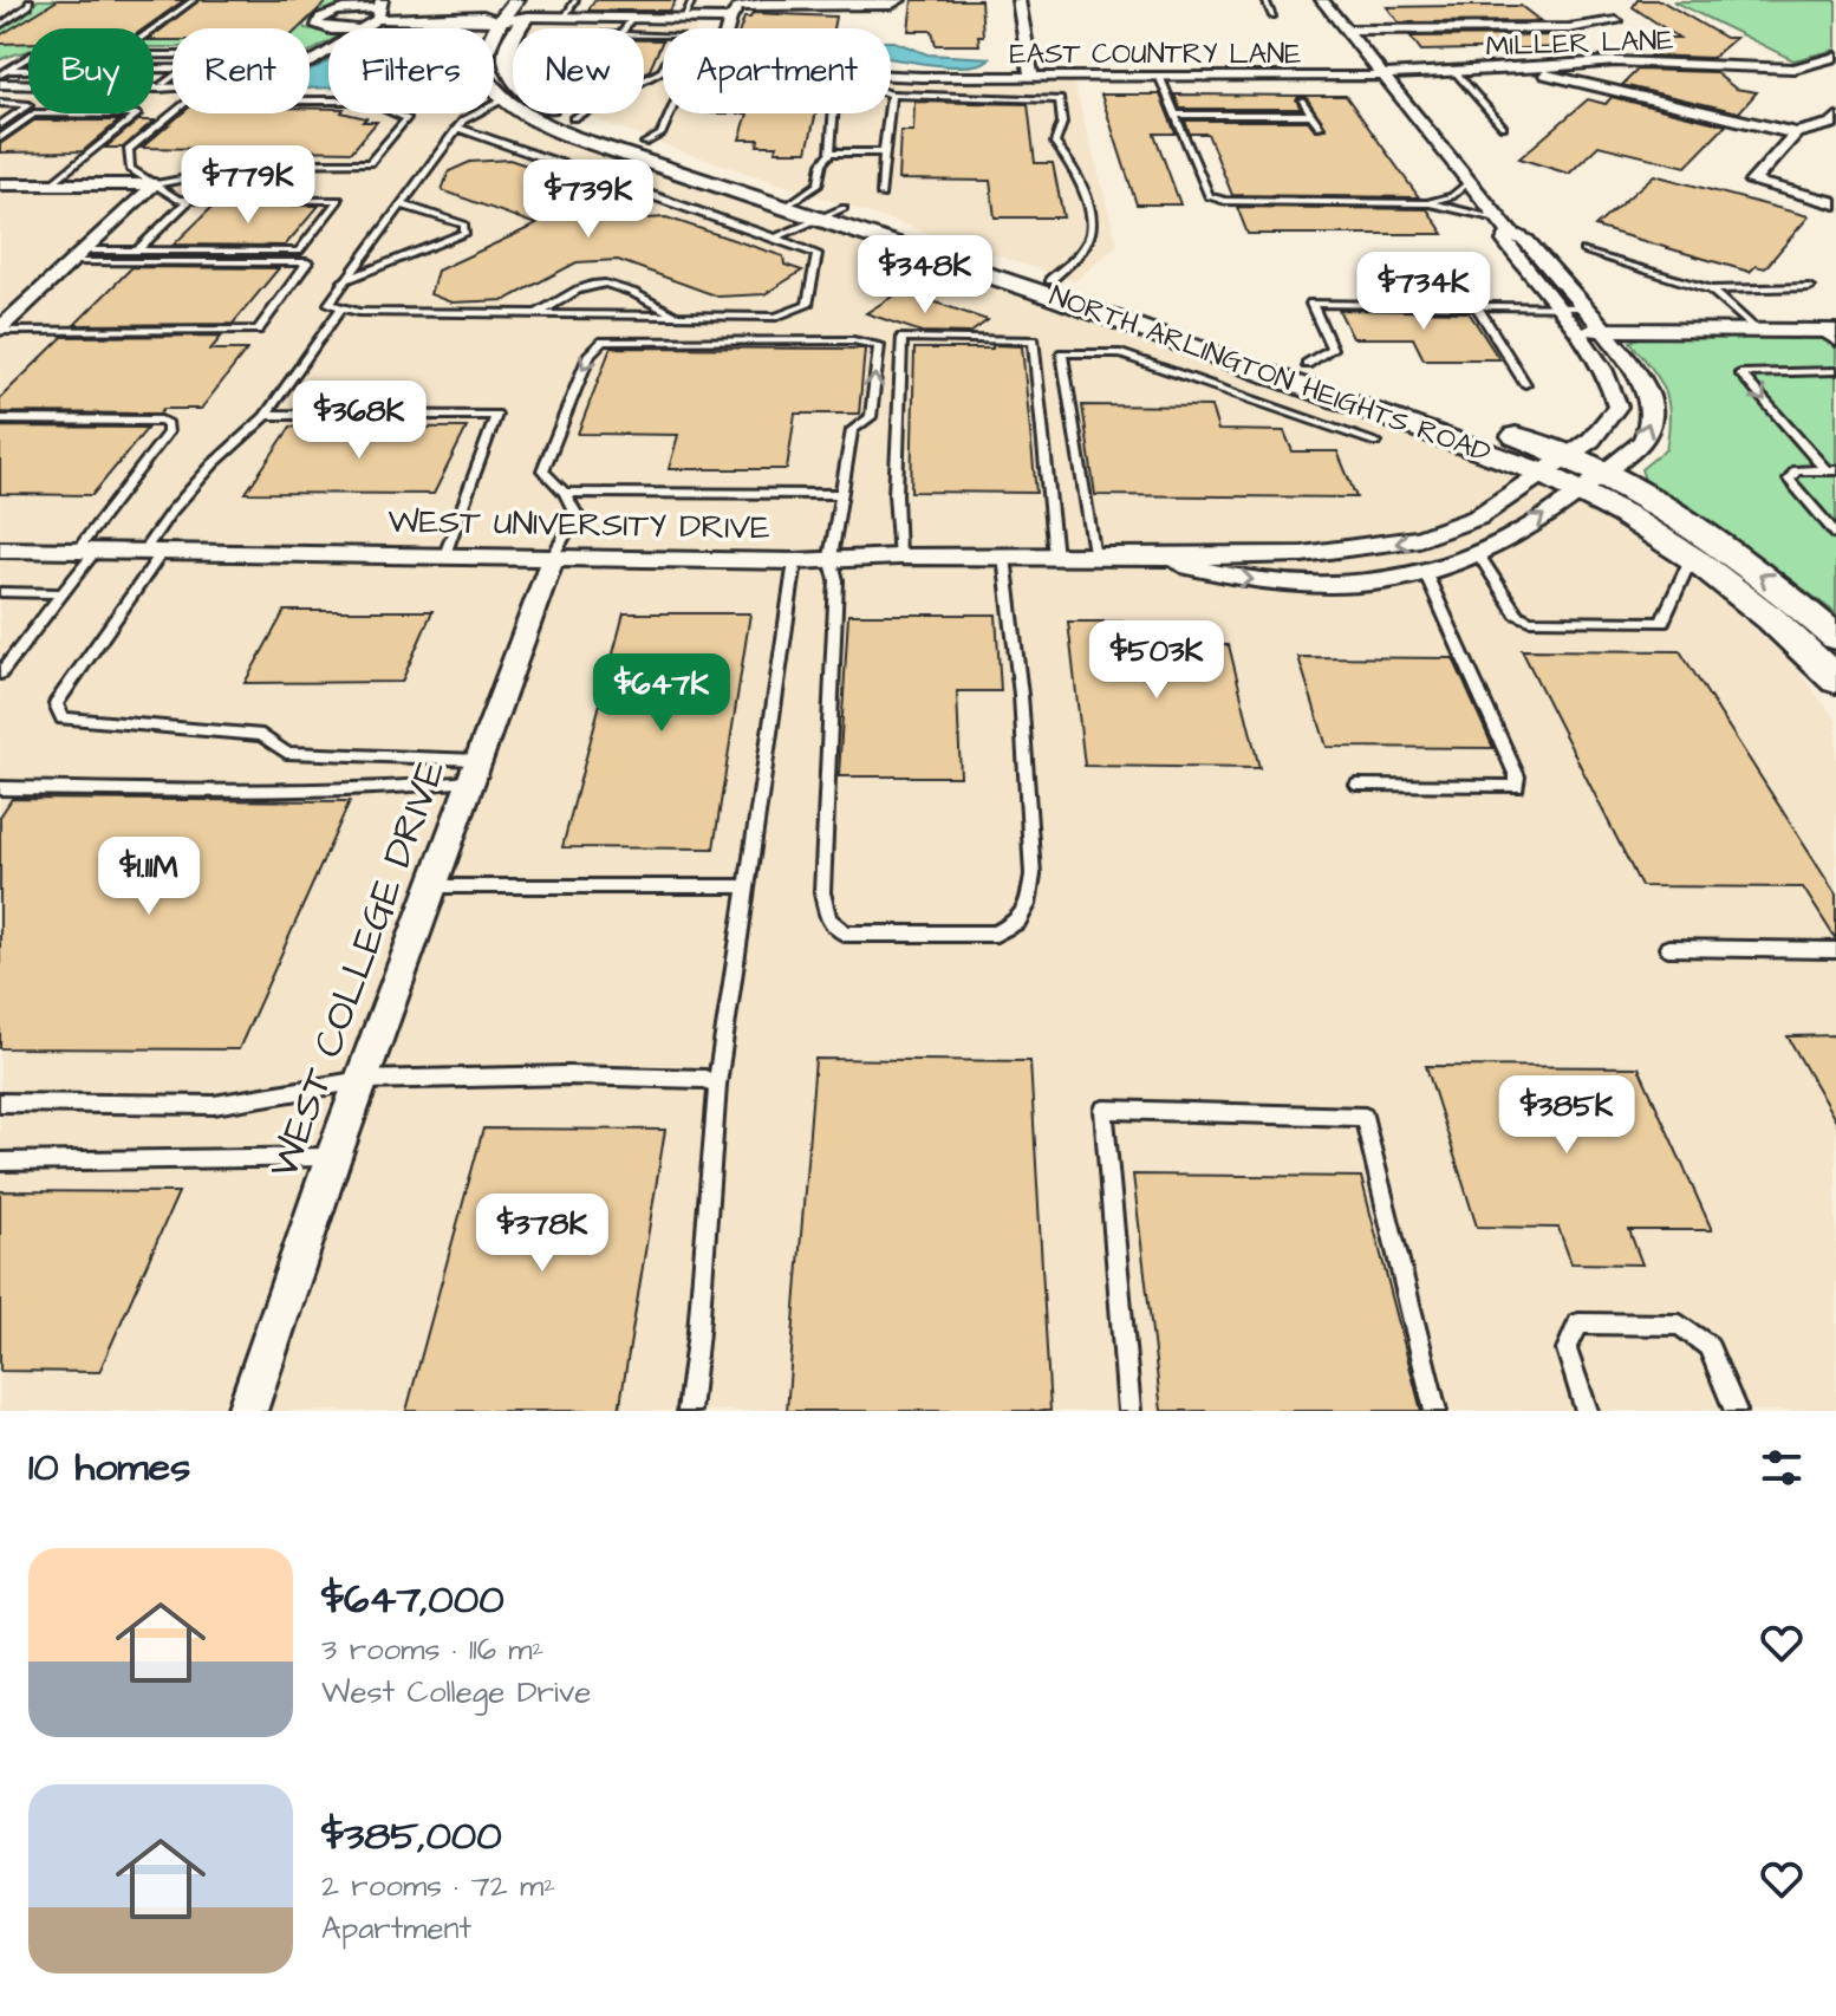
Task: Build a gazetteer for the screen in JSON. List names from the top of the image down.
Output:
{
  "streets": {
    "main road": ["NORTH ARLINGTON HEIGHTS ROAD"],
    "street": [
      "MILLER LANE",
      "EAST COUNTRY LANE",
      "WEST UNIVERSITY DRIVE",
      "WEST COLLEGE DRIVE"
    ]
  },
  "crossings": [
    ["MILLER LANE", "EAST COUNTRY LANE"],
    ["WEST UNIVERSITY DRIVE", "WEST COLLEGE DRIVE"]
  ],
  "page": {
    "chip": [
      "Buy",
      "Rent",
      "Filters",
      "New",
      "Apartment"
    ],
    "price": [
      "$779K",
      "$739K",
      "$348K",
      "$734K",
      "$368K",
      "$503K",
      "$647K",
      "$1.11M",
      "$385K",
      "$378K"
    ],
    "heading": "10 homes",
    "list": [
      {
        "name": "$647,000",
        "note": "3 rooms · 116 m² · West College Drive"
      },
      {
        "name": "$385,000",
        "note": "2 rooms · 72 m² · Apartment"
      }
    ]
  }
}
